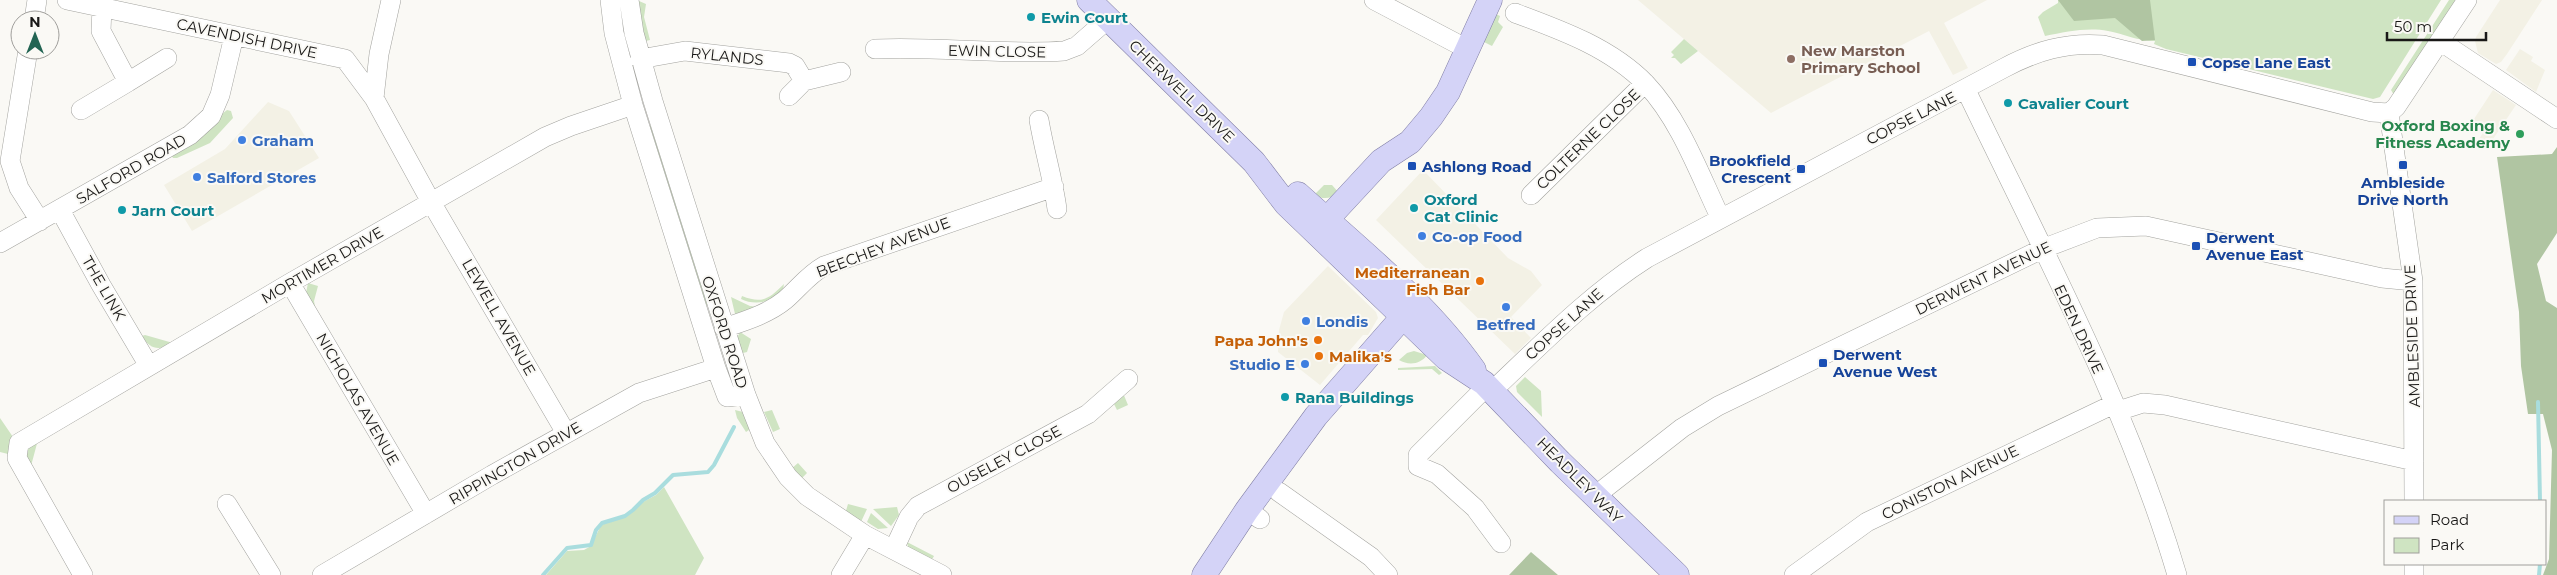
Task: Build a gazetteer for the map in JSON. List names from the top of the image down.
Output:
{
  "streets": {
    "main road": ["CHERWELL DRIVE", "HEADLEY WAY"],
    "street": [
      "CAVENDISH DRIVE",
      "EWIN CLOSE",
      "RYLANDS",
      "COPSE LANE",
      "COLTERNE CLOSE",
      "SALFORD ROAD",
      "BEECHEY AVENUE",
      "MORTIMER DRIVE",
      "DERWENT AVENUE",
      "THE LINK",
      "LEWELL AVENUE",
      "EDEN DRIVE",
      "OXFORD ROAD",
      "AMBLESIDE DRIVE",
      "NICHOLAS AVENUE",
      "OUSELEY CLOSE",
      "RIPPINGTON DRIVE",
      "CONISTON AVENUE"
    ]
  },
  "crossings": [
    ["CAVENDISH DRIVE", "SALFORD ROAD"],
    ["EWIN CLOSE", "CHERWELL DRIVE"],
    ["RYLANDS", "OXFORD ROAD"],
    ["CHERWELL DRIVE", "HEADLEY WAY"],
    ["COPSE LANE", "EDEN DRIVE"],
    ["COPSE LANE", "AMBLESIDE DRIVE"],
    ["COPSE LANE", "HEADLEY WAY"],
    ["SALFORD ROAD", "THE LINK"],
    ["BEECHEY AVENUE", "OXFORD ROAD"],
    ["MORTIMER DRIVE", "THE LINK"],
    ["MORTIMER DRIVE", "LEWELL AVENUE"],
    ["MORTIMER DRIVE", "OXFORD ROAD"],
    ["MORTIMER DRIVE", "NICHOLAS AVENUE"],
    ["DERWENT AVENUE", "EDEN DRIVE"],
    ["DERWENT AVENUE", "AMBLESIDE DRIVE"],
    ["DERWENT AVENUE", "HEADLEY WAY"],
    ["LEWELL AVENUE", "RIPPINGTON DRIVE"],
    ["EDEN DRIVE", "CONISTON AVENUE"],
    ["OXFORD ROAD", "RIPPINGTON DRIVE"],
    ["AMBLESIDE DRIVE", "CONISTON AVENUE"],
    ["NICHOLAS AVENUE", "RIPPINGTON DRIVE"]
  ],
  "places": {
    "other": [
      "Ewin Court",
      "New Marston Primary School",
      "Cavalier Court",
      "Oxford Boxing & Fitness Academy",
      "Graham",
      "Salford Stores",
      "Oxford Cat Clinic",
      "Jarn Court",
      "Co-op Food",
      "Mediterranean Fish Bar",
      "Betfred",
      "Londis",
      "Papa John's",
      "Malika's",
      "Studio E",
      "Rana Buildings"
    ],
    "transit": [
      "Copse Lane East",
      "Ambleside Drive North",
      "Ashlong Road",
      "Brookfield Crescent",
      "Derwent Avenue East",
      "Derwent Avenue West"
    ]
  },
  "legend": ["Road", "Park"],
  "scale_bar": "50 m",
  "north": "top"
}
